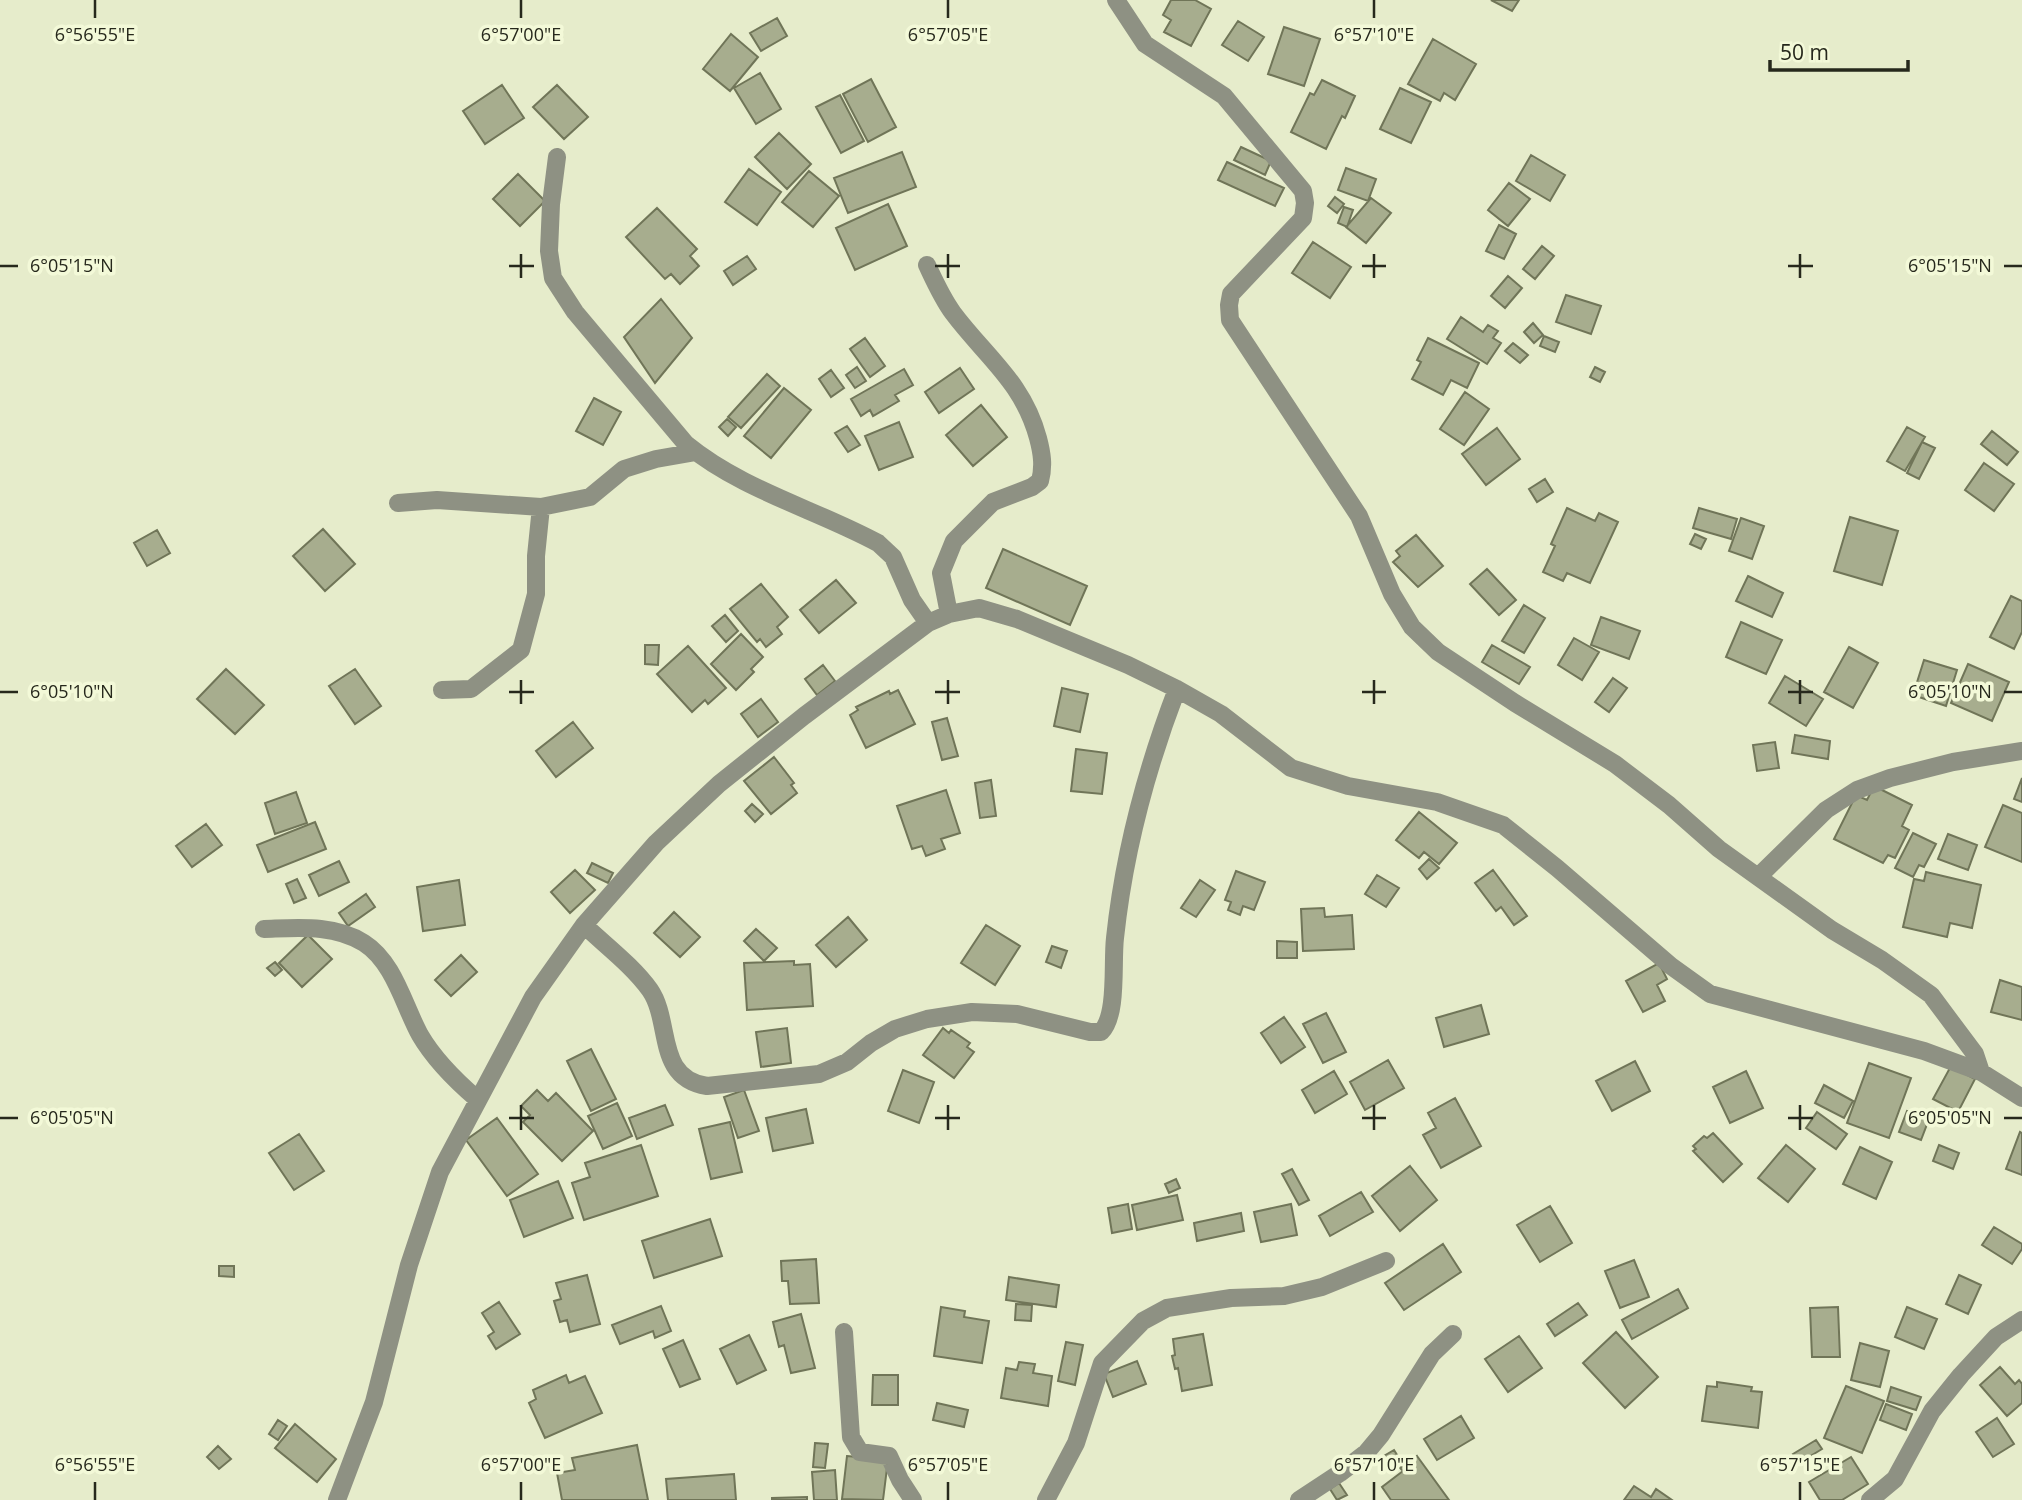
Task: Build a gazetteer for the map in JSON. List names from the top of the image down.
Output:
{
  "scale_bar": "50 m",
  "coordinates": [
    "6°56'55\"E",
    "6°57'00\"E",
    "6°57'05\"E",
    "6°57'10\"E",
    "6°05'15\"N",
    "6°05'10\"N",
    "6°05'05\"N",
    "6°57'15\"E"
  ]
}
